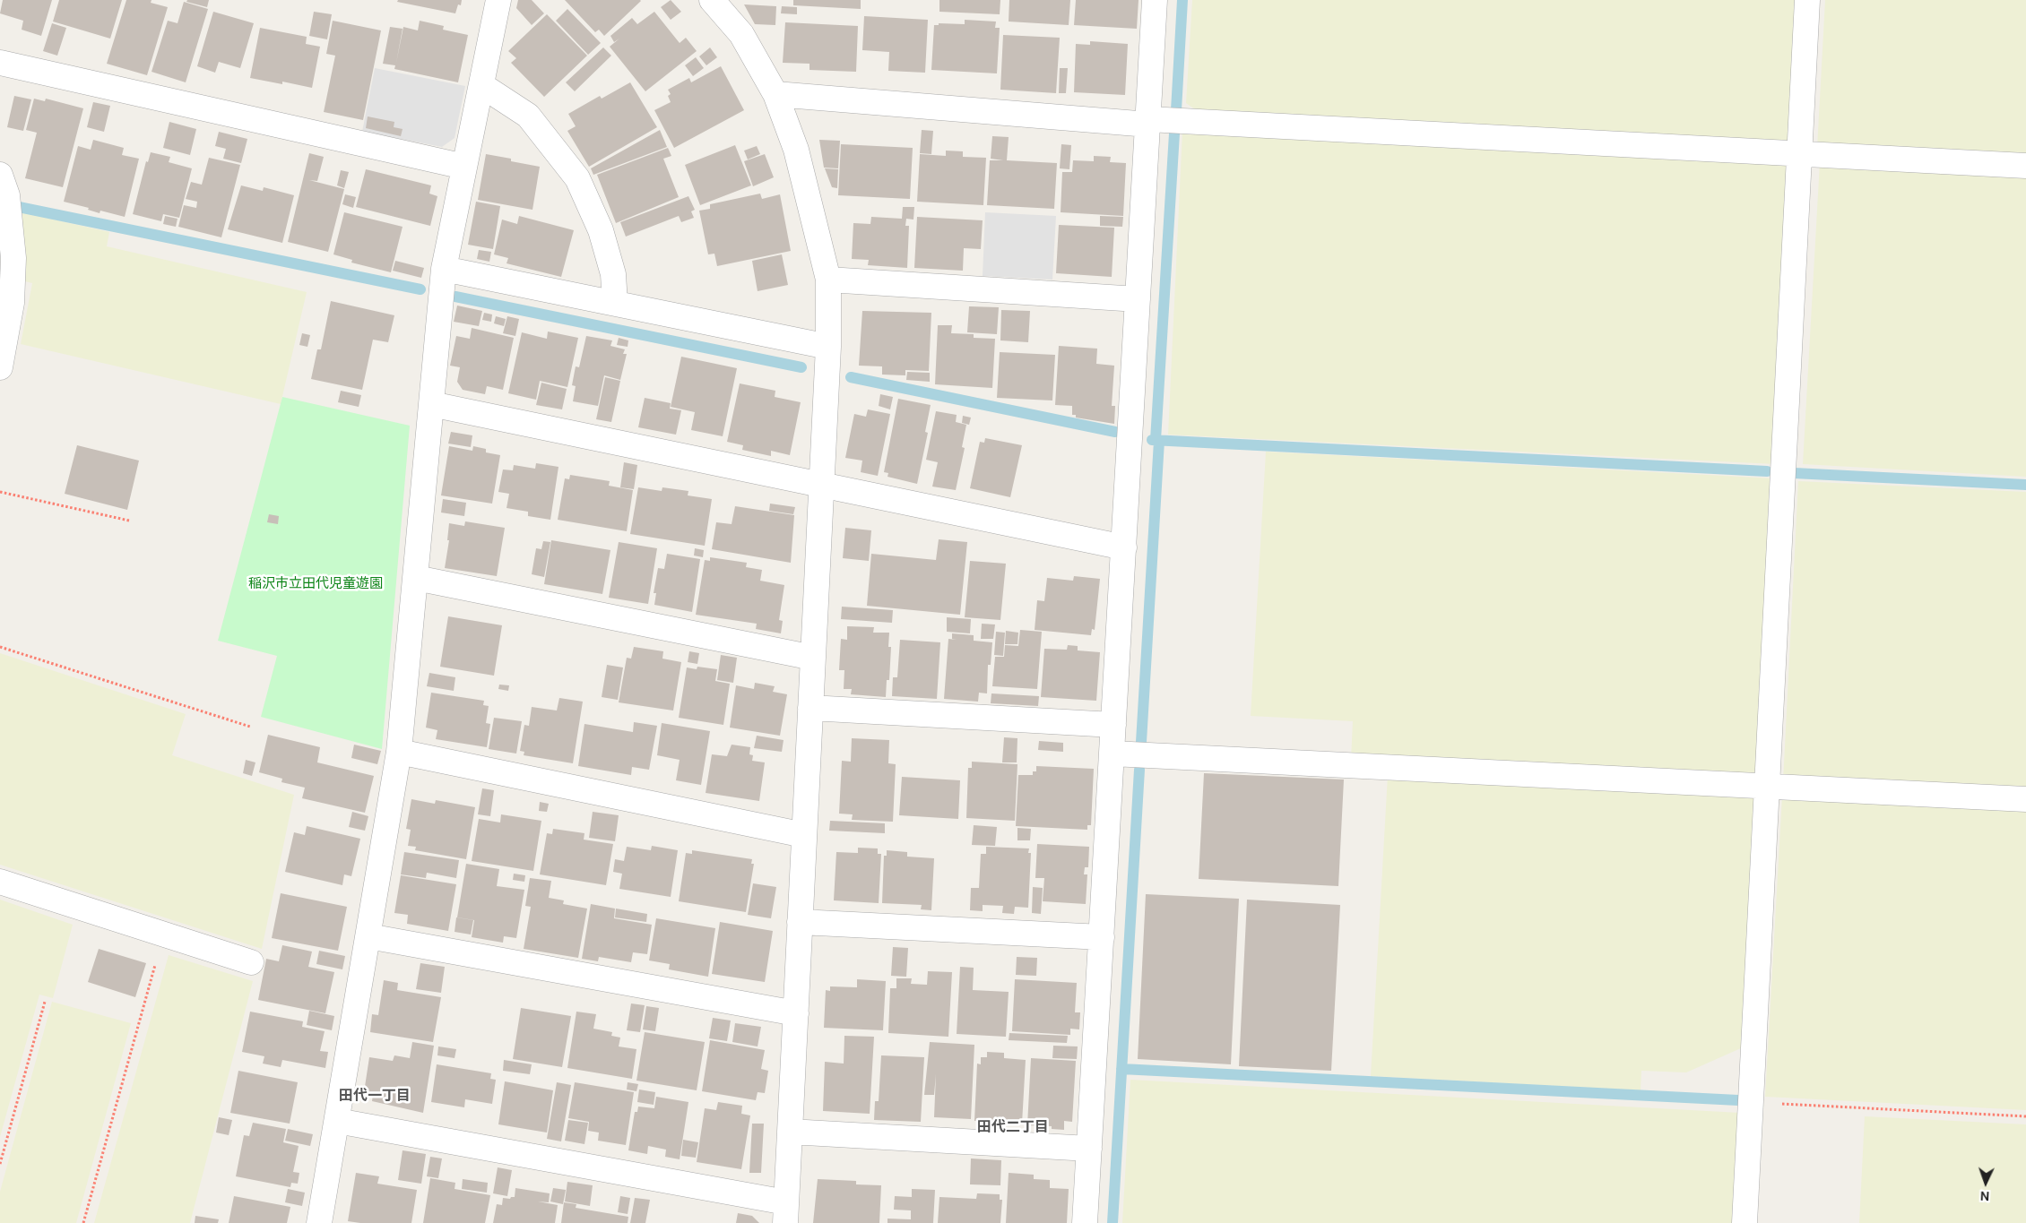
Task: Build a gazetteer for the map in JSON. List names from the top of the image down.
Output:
{
  "districts": ["田代一丁目", "田代二丁目"],
  "parks": ["稲沢市立田代児童遊園"],
  "north": "bottom"
}
